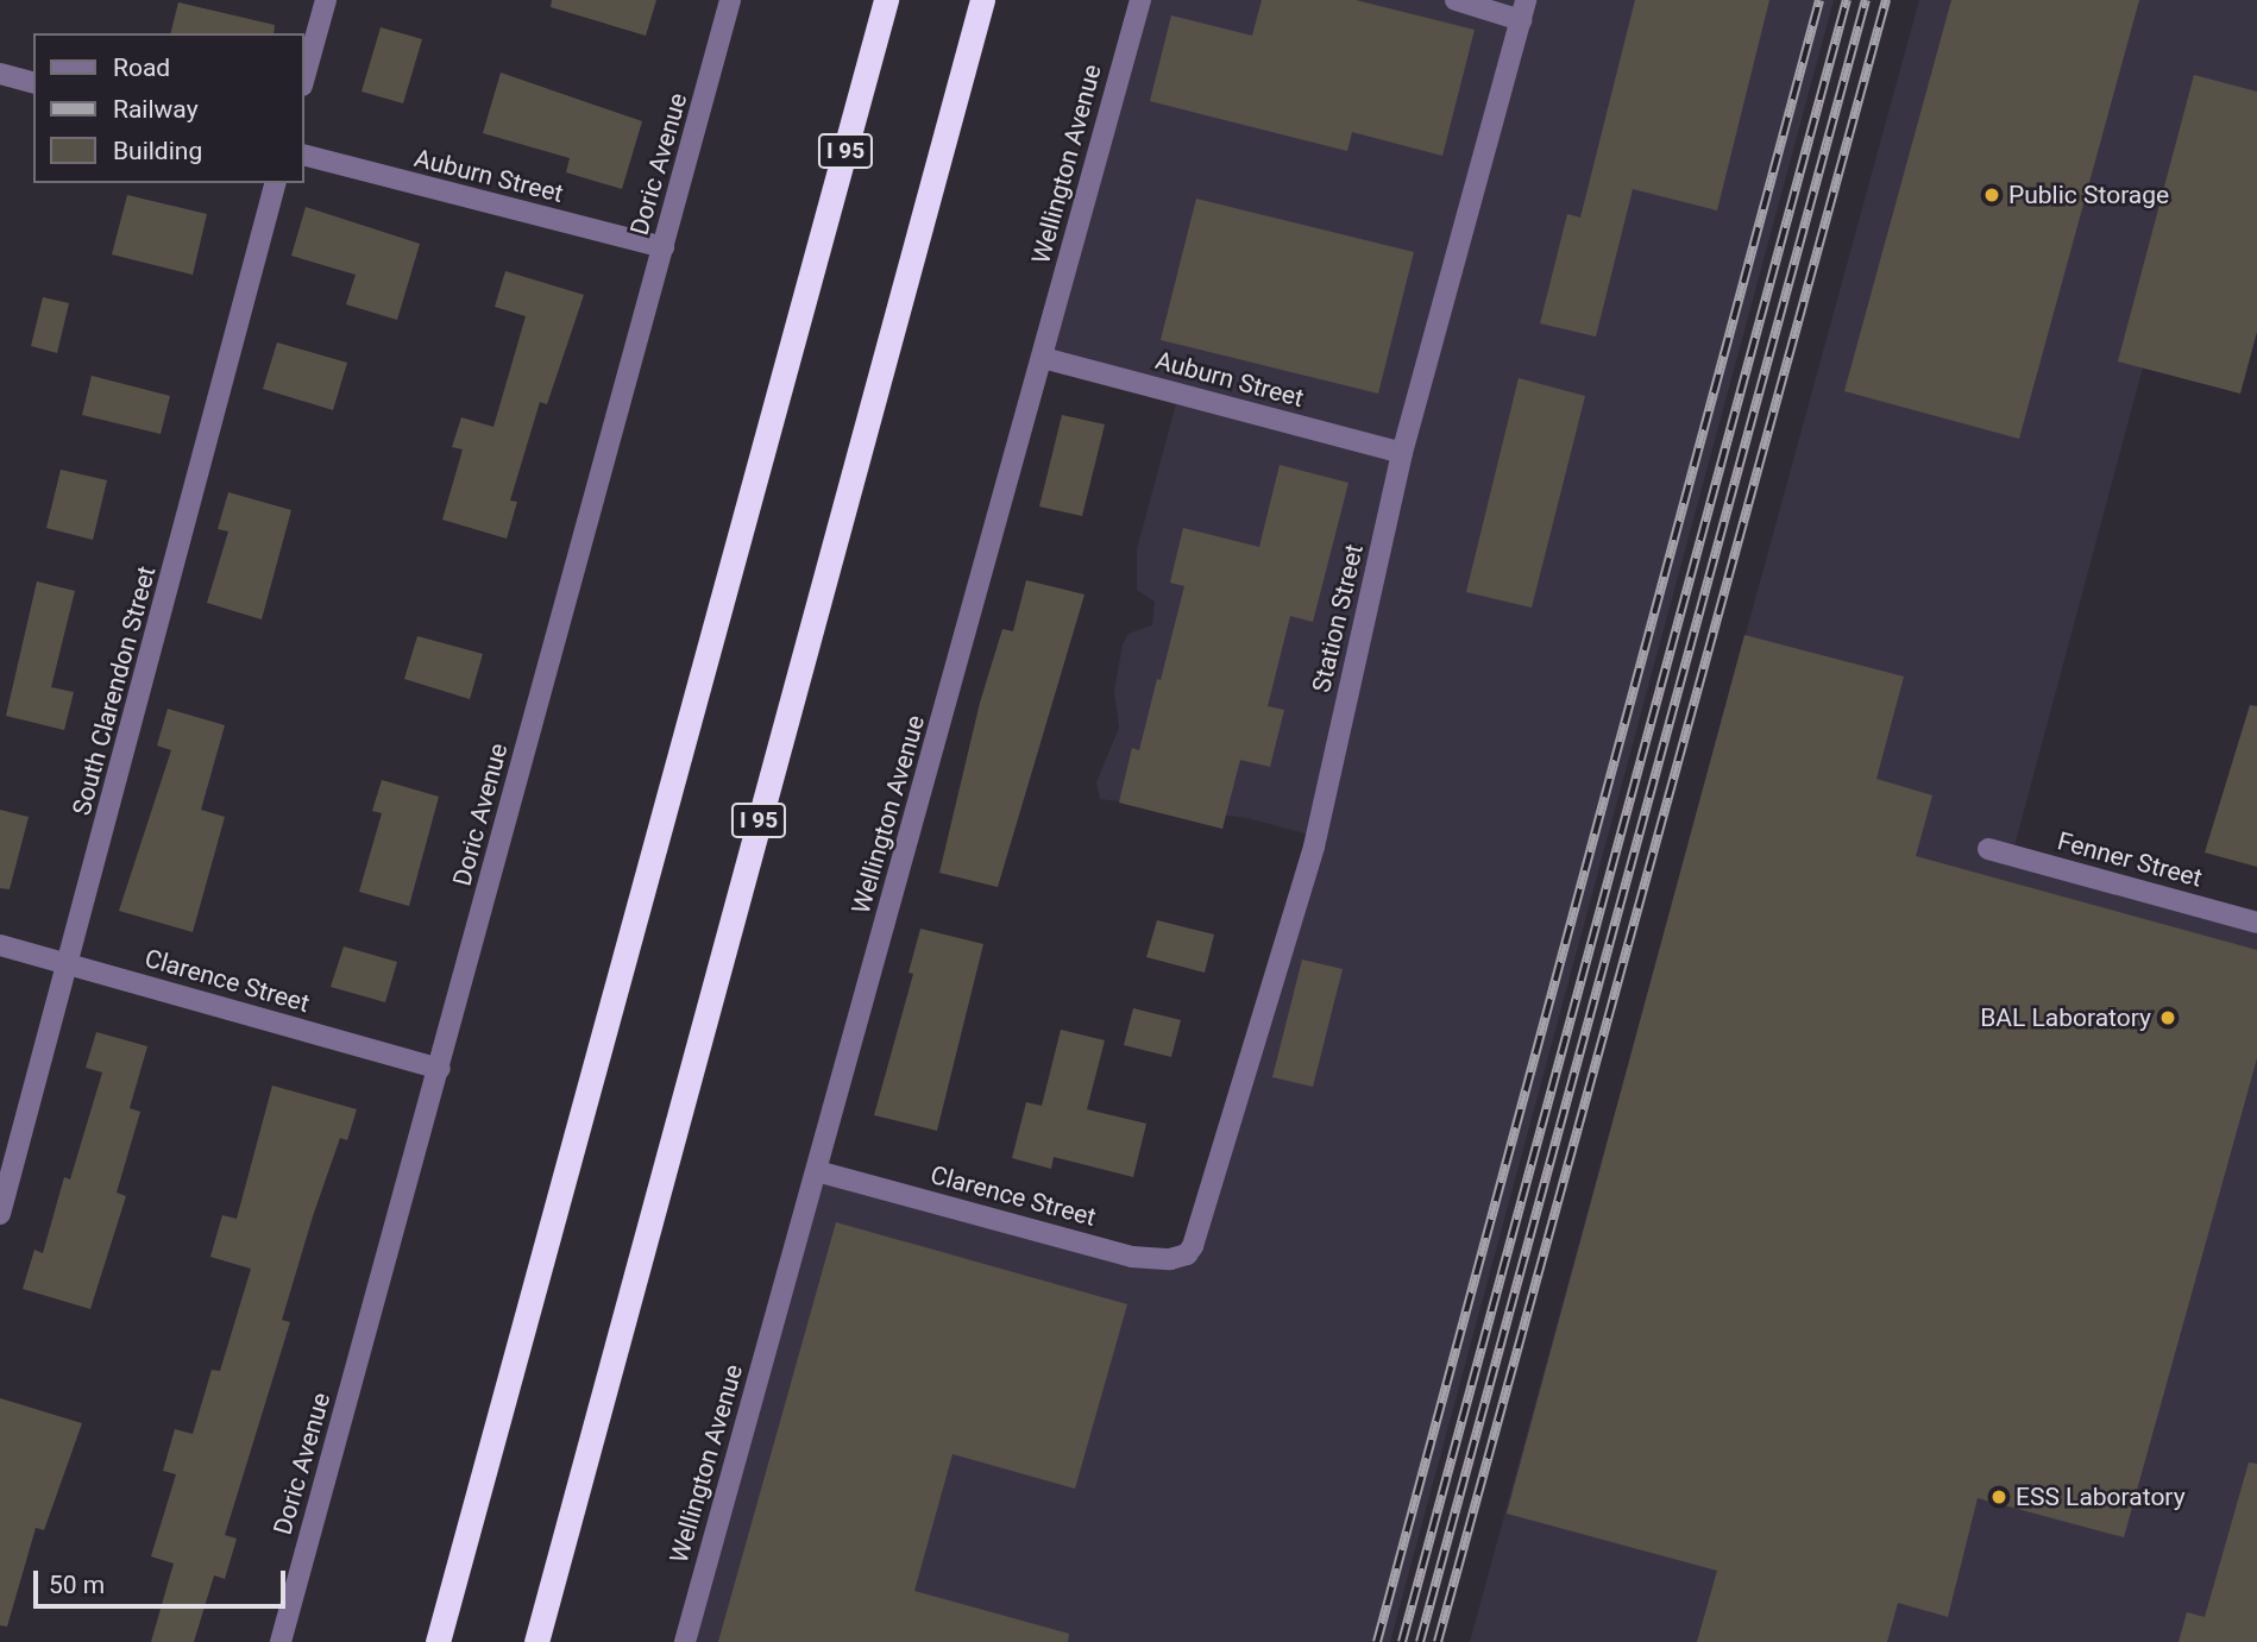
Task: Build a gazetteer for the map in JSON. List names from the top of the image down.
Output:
{
  "streets": {
    "highway": ["I 95"],
    "street": [
      "Doric Avenue",
      "Wellington Avenue",
      "Auburn Street",
      "Station Street",
      "South Clarendon Street",
      "Fenner Street",
      "Clarence Street"
    ]
  },
  "crossings": [
    ["Doric Avenue", "Auburn Street"],
    ["Doric Avenue", "Clarence Street"],
    ["Wellington Avenue", "Auburn Street"],
    ["Wellington Avenue", "Clarence Street"],
    ["Auburn Street", "Station Street"],
    ["Station Street", "Clarence Street"],
    ["South Clarendon Street", "Clarence Street"]
  ],
  "places": ["Public Storage", "BAL Laboratory", "ESS Laboratory"],
  "legend": ["Road", "Railway", "Building"],
  "scale_bar": "50 m"
}
